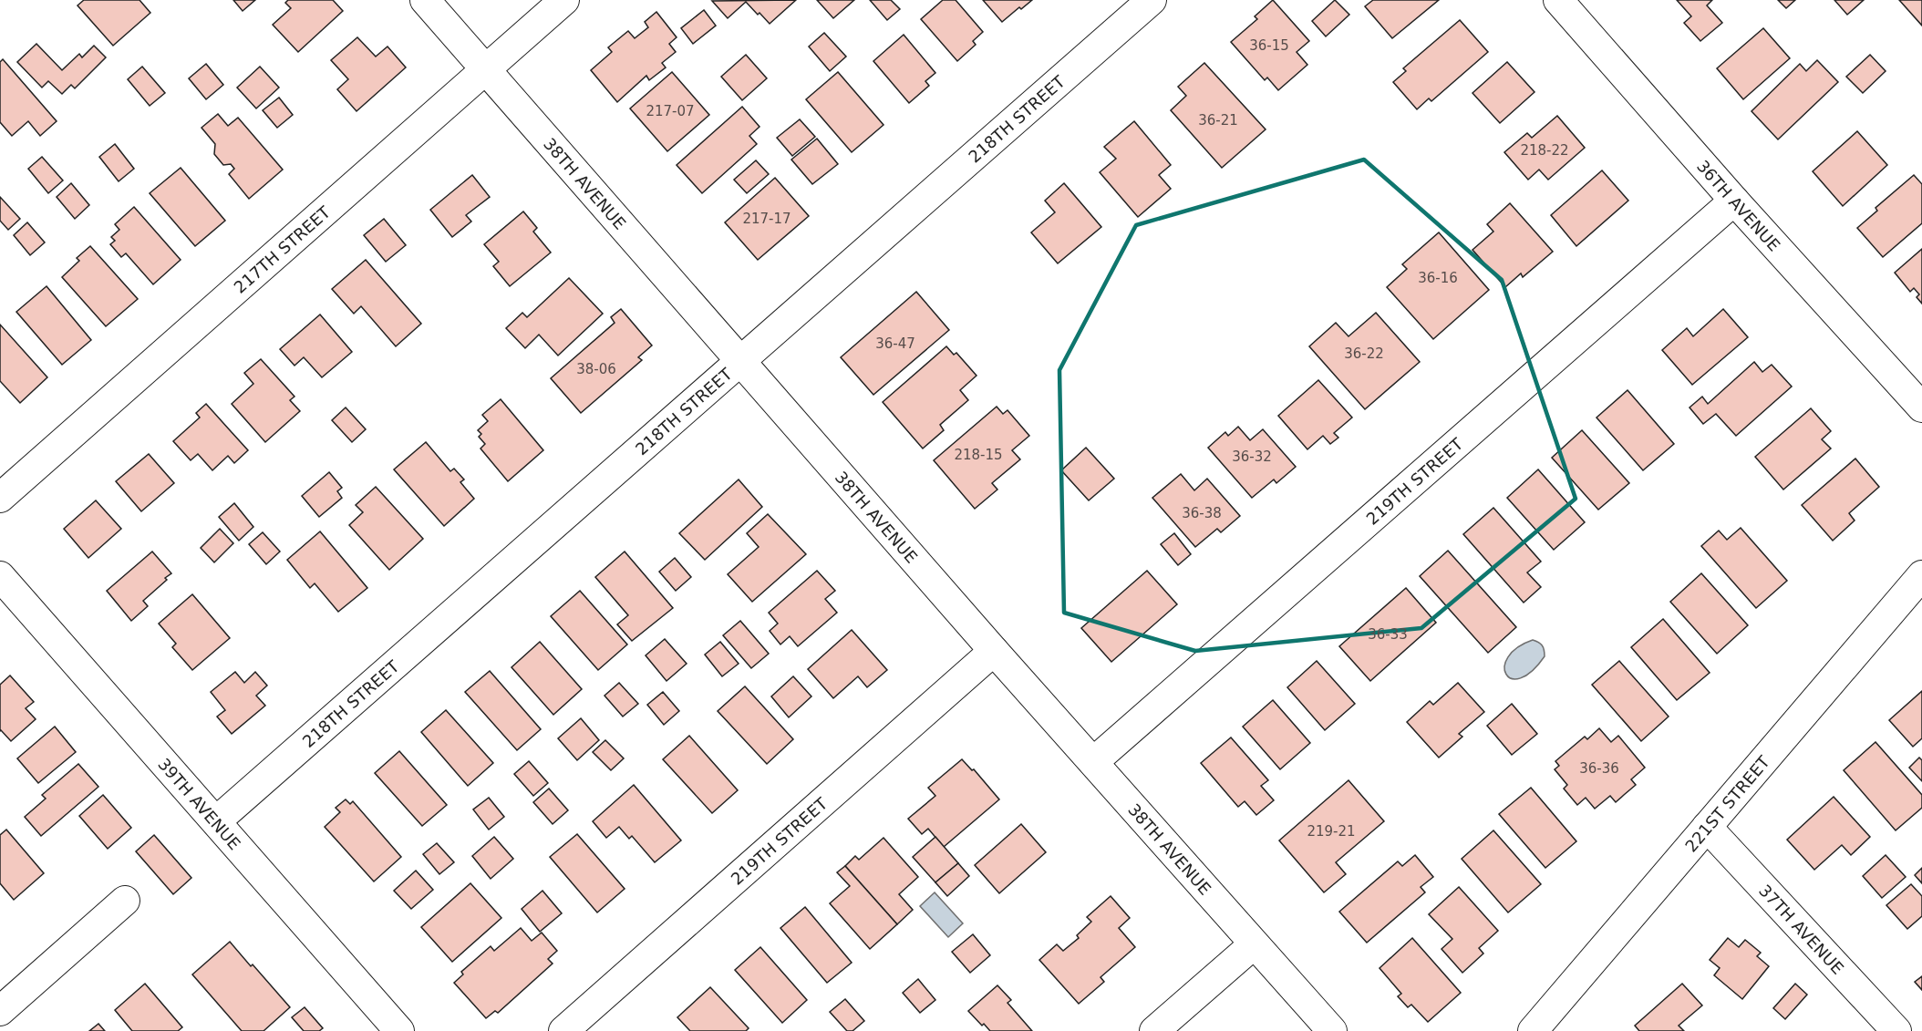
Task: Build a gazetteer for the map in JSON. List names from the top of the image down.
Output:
{
  "streets": {
    "street": [
      "218TH STREET",
      "38TH AVENUE",
      "36TH AVENUE",
      "217TH STREET",
      "219TH STREET",
      "39TH AVENUE",
      "221ST STREET",
      "37TH AVENUE"
    ]
  },
  "crossings": [
    ["218TH STREET", "38TH AVENUE"],
    ["218TH STREET", "39TH AVENUE"],
    ["38TH AVENUE", "217TH STREET"],
    ["38TH AVENUE", "219TH STREET"],
    ["36TH AVENUE", "219TH STREET"],
    ["221ST STREET", "37TH AVENUE"]
  ],
  "house_numbers": [
    "36-15",
    "217-07",
    "36-21",
    "218-22",
    "217-17",
    "36-16",
    "36-47",
    "36-22",
    "38-06",
    "218-15",
    "36-32",
    "36-38",
    "36-33",
    "36-36",
    "219-21"
  ]
}
